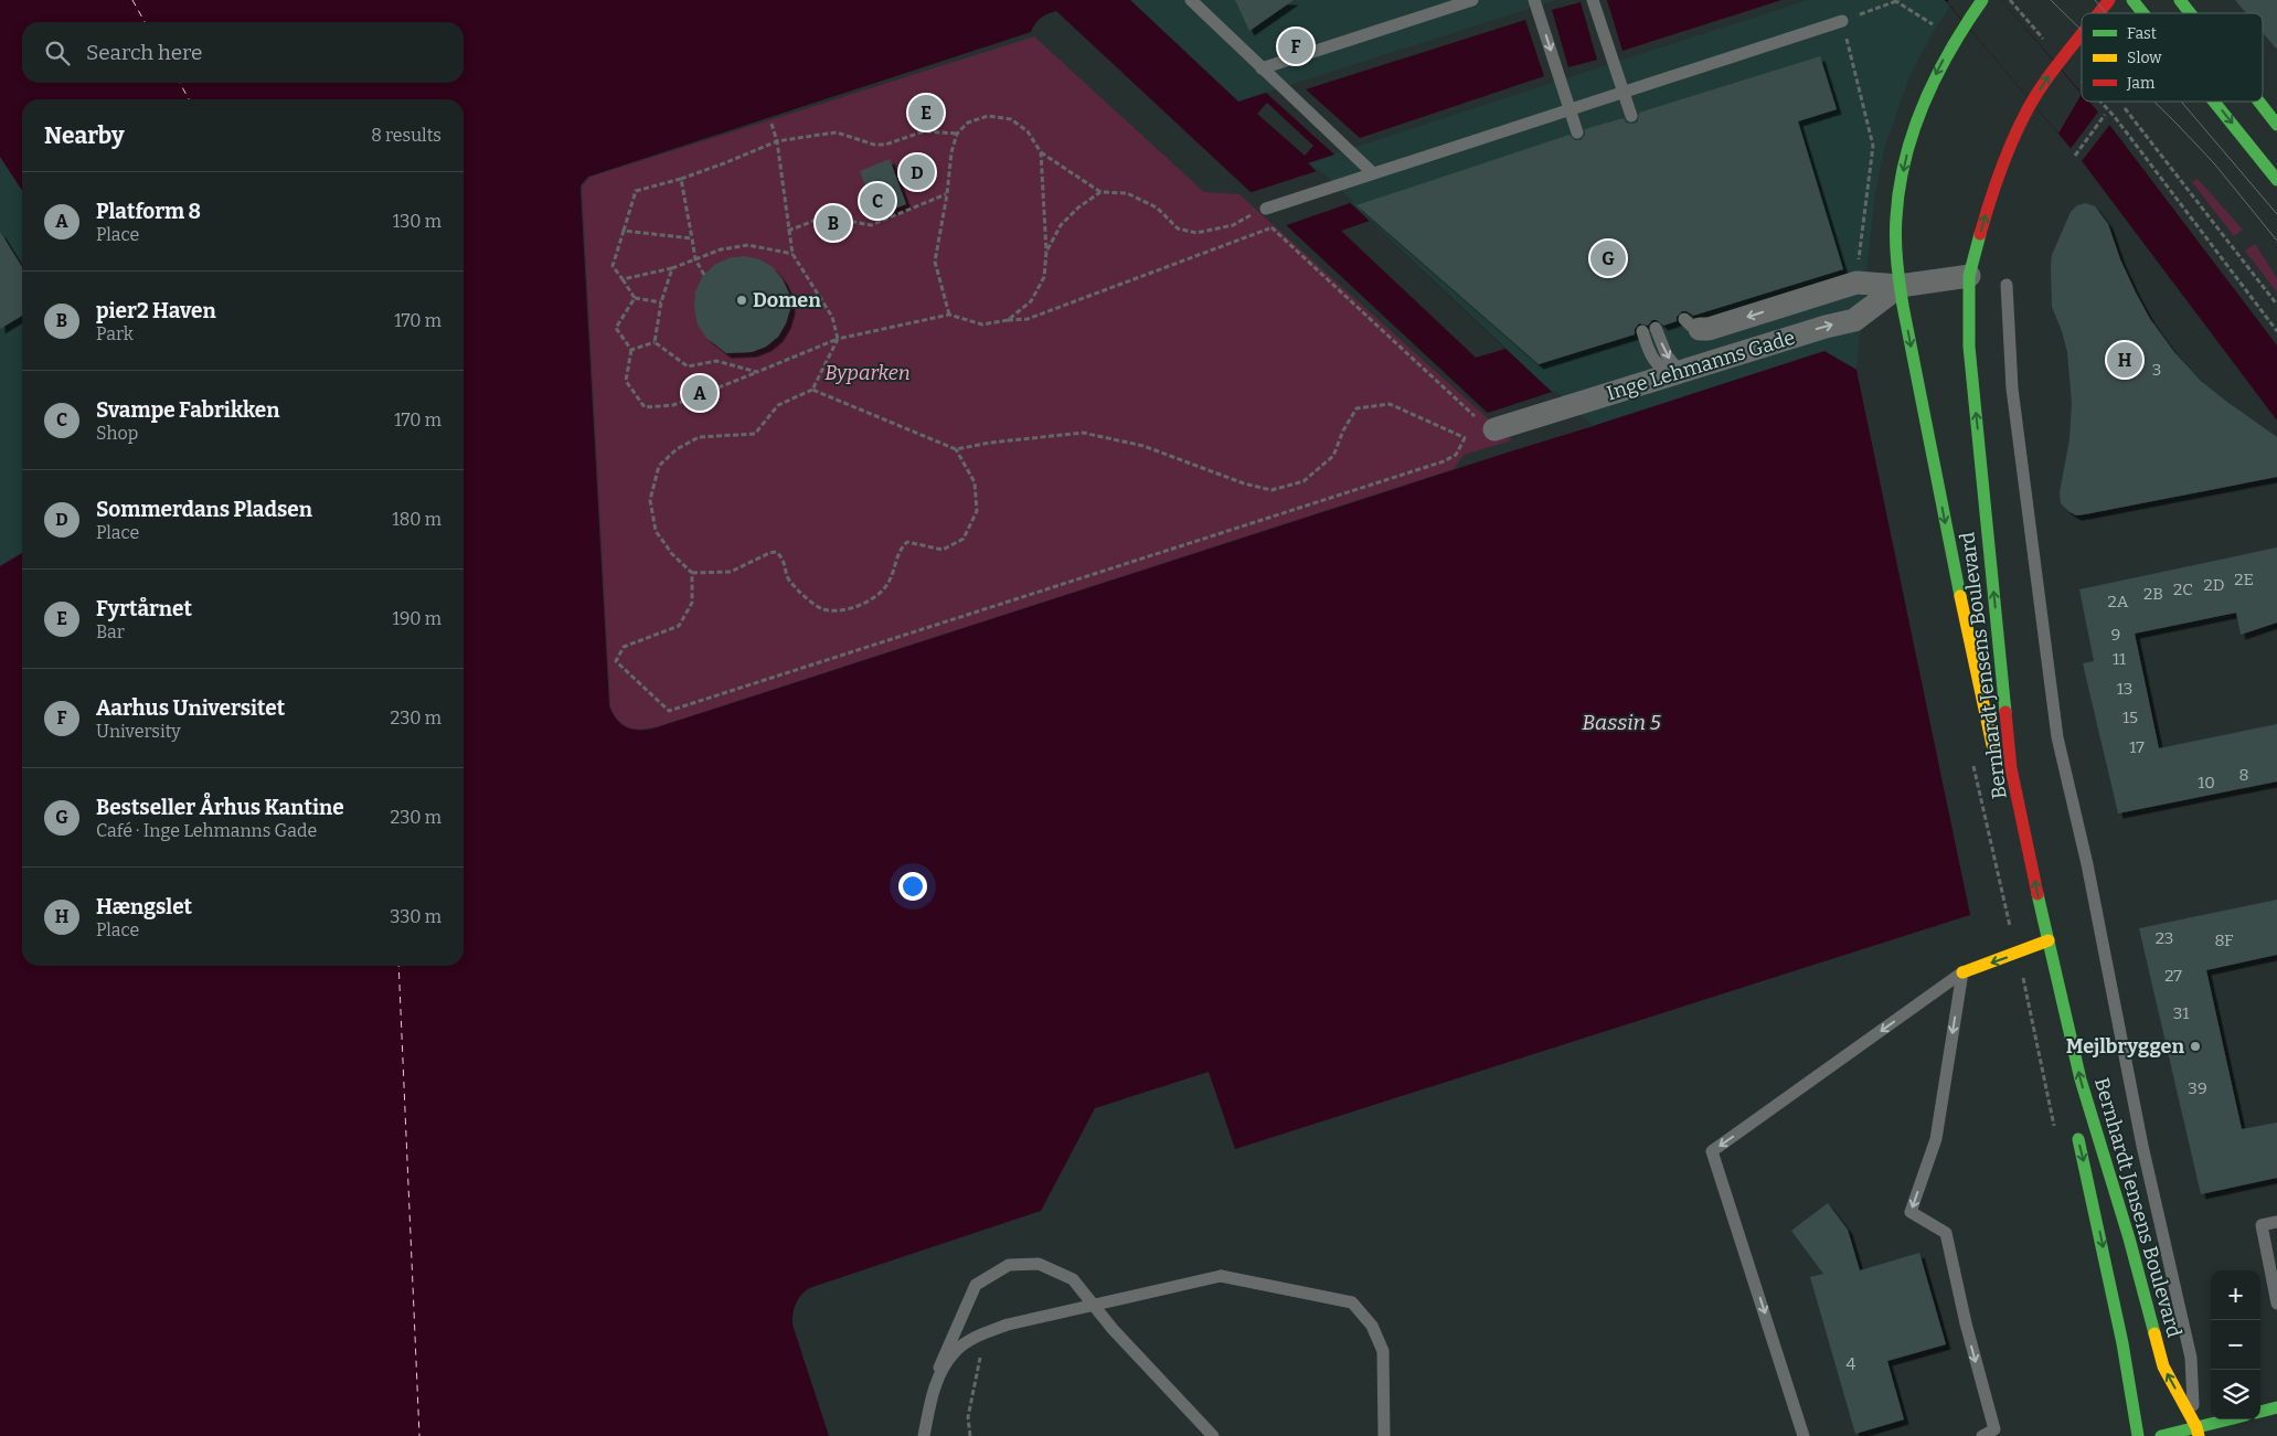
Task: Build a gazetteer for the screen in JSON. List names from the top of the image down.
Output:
{
  "streets": {
    "street": ["Inge Lehmanns Gade", "Bernhardt Jensens Boulevard"]
  },
  "crossings": [
    ["Inge Lehmanns Gade", "Bernhardt Jensens Boulevard"]
  ],
  "water": ["Bassin 5"],
  "parks": ["Byparken"],
  "places": ["Domen", "Mejlbryggen"],
  "house_numbers": [
    "3",
    "2E",
    "2D",
    "2C",
    "2B",
    "2A",
    "9",
    "11",
    "13",
    "15",
    "17",
    "8",
    "10",
    "23",
    "8F",
    "27",
    "31",
    "39",
    "4"
  ],
  "legend": ["Fast", "Slow", "Jam"],
  "page": {
    "search": "Search here",
    "pins": [
      "F",
      "E",
      "D",
      "C",
      "B",
      "G",
      "H",
      "A"
    ],
    "heading": ["Nearby", "8 results"],
    "list": [
      {
        "mark": "A",
        "name": "Platform 8",
        "note": "Place",
        "value": "130 m"
      },
      {
        "mark": "B",
        "name": "pier2 Haven",
        "note": "Park",
        "value": "170 m"
      },
      {
        "mark": "C",
        "name": "Svampe Fabrikken",
        "note": "Shop",
        "value": "170 m"
      },
      {
        "mark": "D",
        "name": "Sommerdans Pladsen",
        "note": "Place",
        "value": "180 m"
      },
      {
        "mark": "E",
        "name": "Fyrtårnet",
        "note": "Bar",
        "value": "190 m"
      },
      {
        "mark": "F",
        "name": "Aarhus Universitet",
        "note": "University",
        "value": "230 m"
      },
      {
        "mark": "G",
        "name": "Bestseller Århus Kantine",
        "note": "Café · Inge Lehmanns Gade",
        "value": "230 m"
      },
      {
        "mark": "H",
        "name": "Hængslet",
        "note": "Place",
        "value": "330 m"
      }
    ],
    "map_buttons": ["+", "−"]
  }
}
